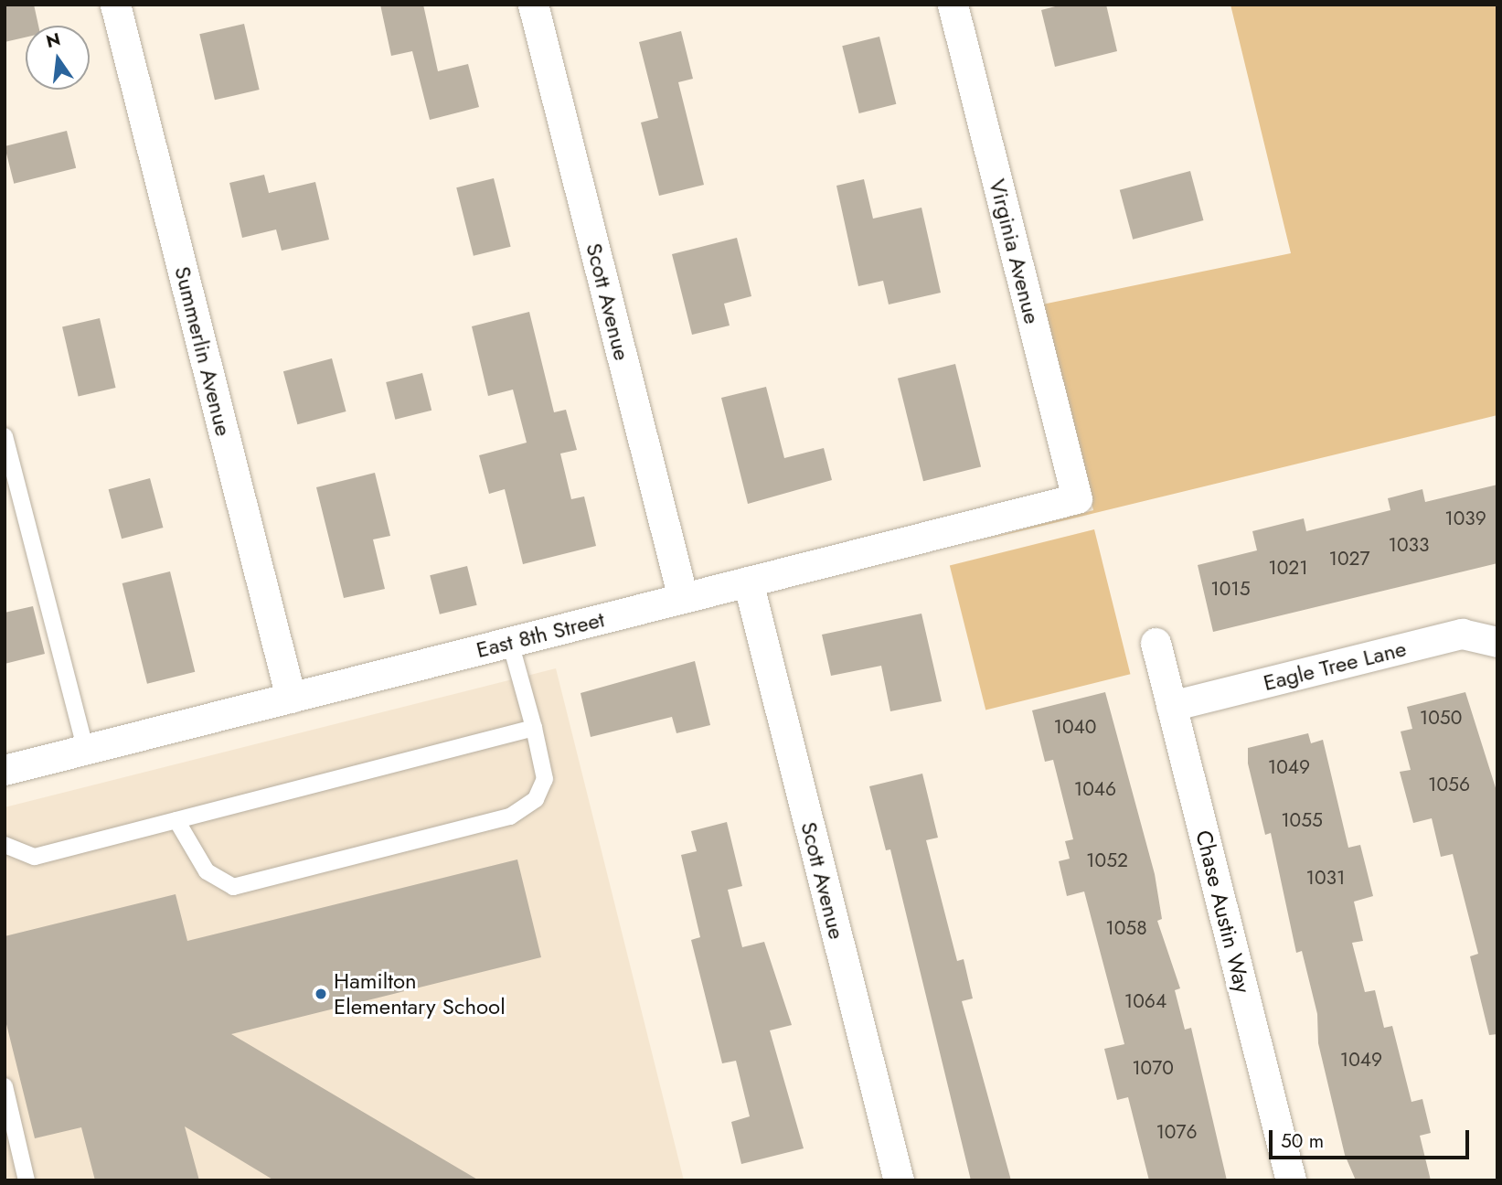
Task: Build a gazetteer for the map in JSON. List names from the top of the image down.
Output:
{
  "streets": {
    "street": [
      "Virginia Avenue",
      "Scott Avenue",
      "Summerlin Avenue",
      "East 8th Street",
      "Eagle Tree Lane",
      "Chase Austin Way"
    ]
  },
  "crossings": [
    ["Virginia Avenue", "East 8th Street"],
    ["Scott Avenue", "East 8th Street"],
    ["Summerlin Avenue", "East 8th Street"],
    ["Eagle Tree Lane", "Chase Austin Way"]
  ],
  "places": ["Hamilton Elementary School"],
  "house_numbers": [
    "1039",
    "1033",
    "1027",
    "1021",
    "1015",
    "1050",
    "1040",
    "1049",
    "1056",
    "1046",
    "1055",
    "1052",
    "1031",
    "1058",
    "1064",
    "1049",
    "1070",
    "1076"
  ],
  "scale_bar": "50 m",
  "north": "top"
}
